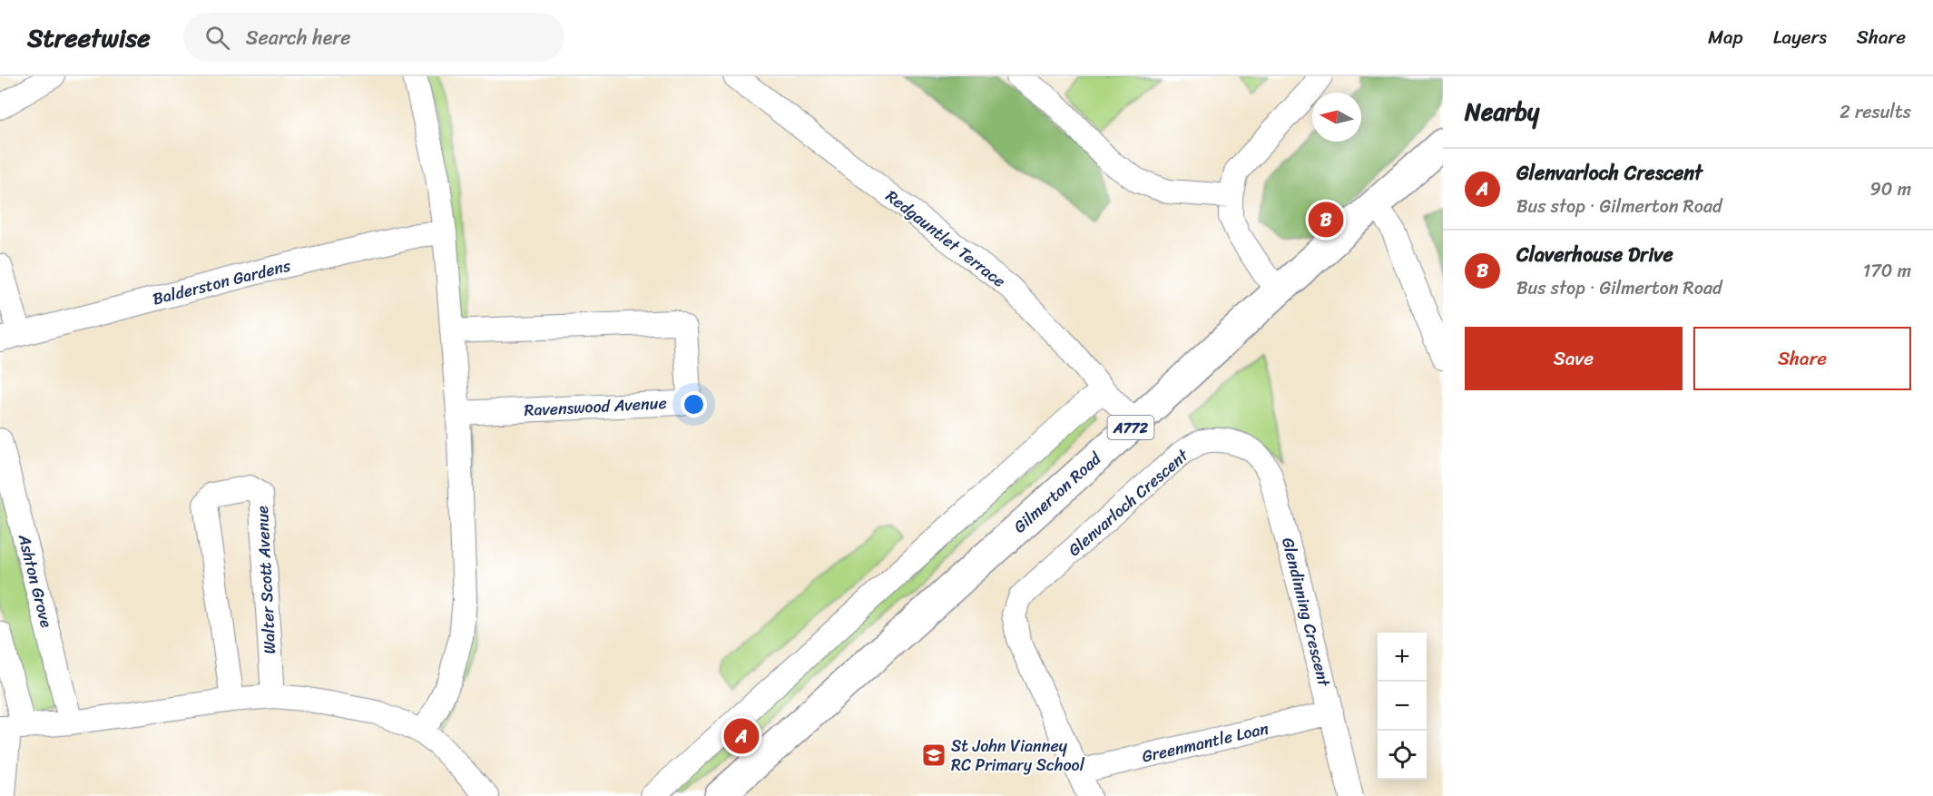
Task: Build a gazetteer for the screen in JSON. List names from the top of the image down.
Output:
{
  "streets": {
    "main road": ["A772", "Gilmerton Road"],
    "street": [
      "Redgauntlet Terrace",
      "Balderston Gardens",
      "Ravenswood Avenue",
      "Glenvarloch Crescent",
      "Walter Scott Avenue",
      "Ashton Grove",
      "Glendinning Crescent",
      "Greenmantle Loan"
    ]
  },
  "crossings": [
    ["Redgauntlet Terrace", "Gilmerton Road"],
    ["Glenvarloch Crescent", "Glendinning Crescent"],
    ["Glenvarloch Crescent", "Greenmantle Loan"],
    ["Glendinning Crescent", "Greenmantle Loan"]
  ],
  "places": {
    "school or university": ["St John Vianney RC Primary School"]
  },
  "north": "left",
  "page": {
    "header": "Streetwise",
    "search": "Search here",
    "nav": ["Map", "Layers", "Share"],
    "heading": ["Nearby", "2 results"],
    "list": [
      {
        "mark": "A",
        "name": "Glenvarloch Crescent",
        "note": "Bus stop · Gilmerton Road",
        "value": "90 m"
      },
      {
        "mark": "B",
        "name": "Claverhouse Drive",
        "note": "Bus stop · Gilmerton Road",
        "value": "170 m"
      }
    ],
    "pins": ["B", "A"],
    "buttons": ["Save", "Share"],
    "map_buttons": ["+", "−"]
  }
}
